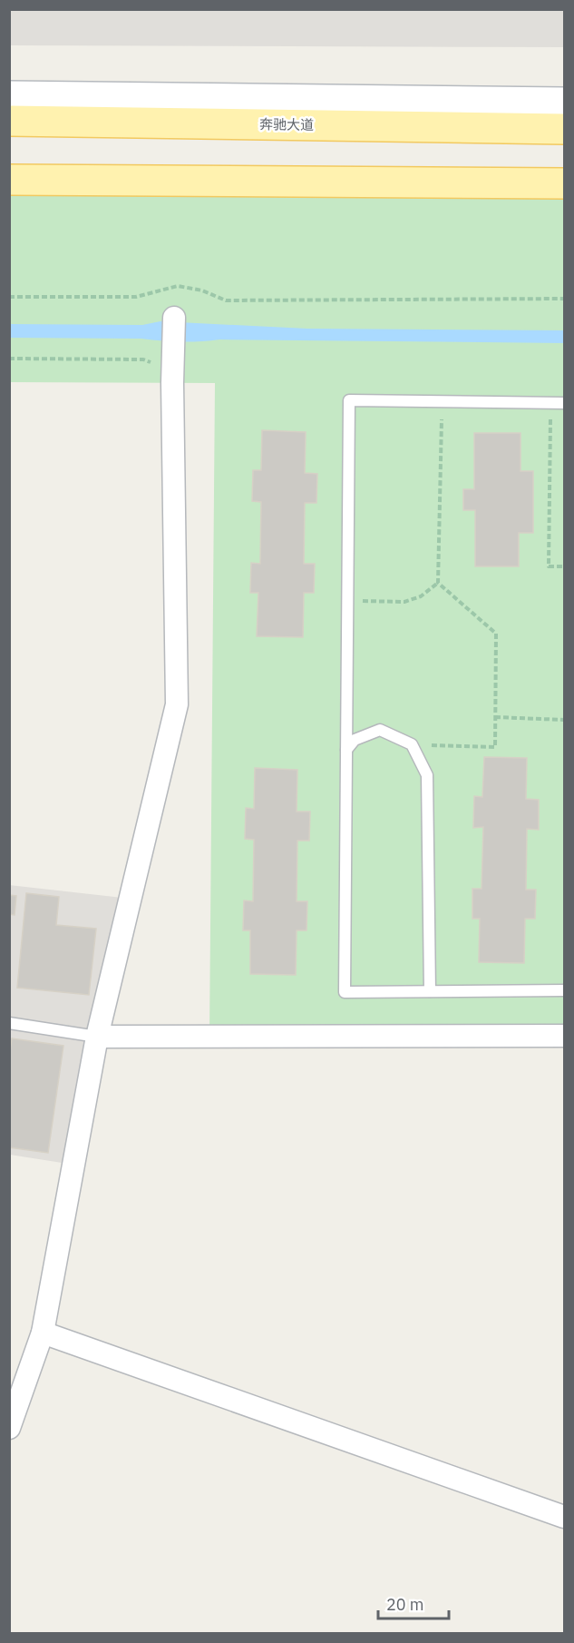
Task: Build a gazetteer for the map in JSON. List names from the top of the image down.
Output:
{
  "streets": {
    "main road": ["奔驰大道"]
  },
  "scale_bar": "20 m"
}
